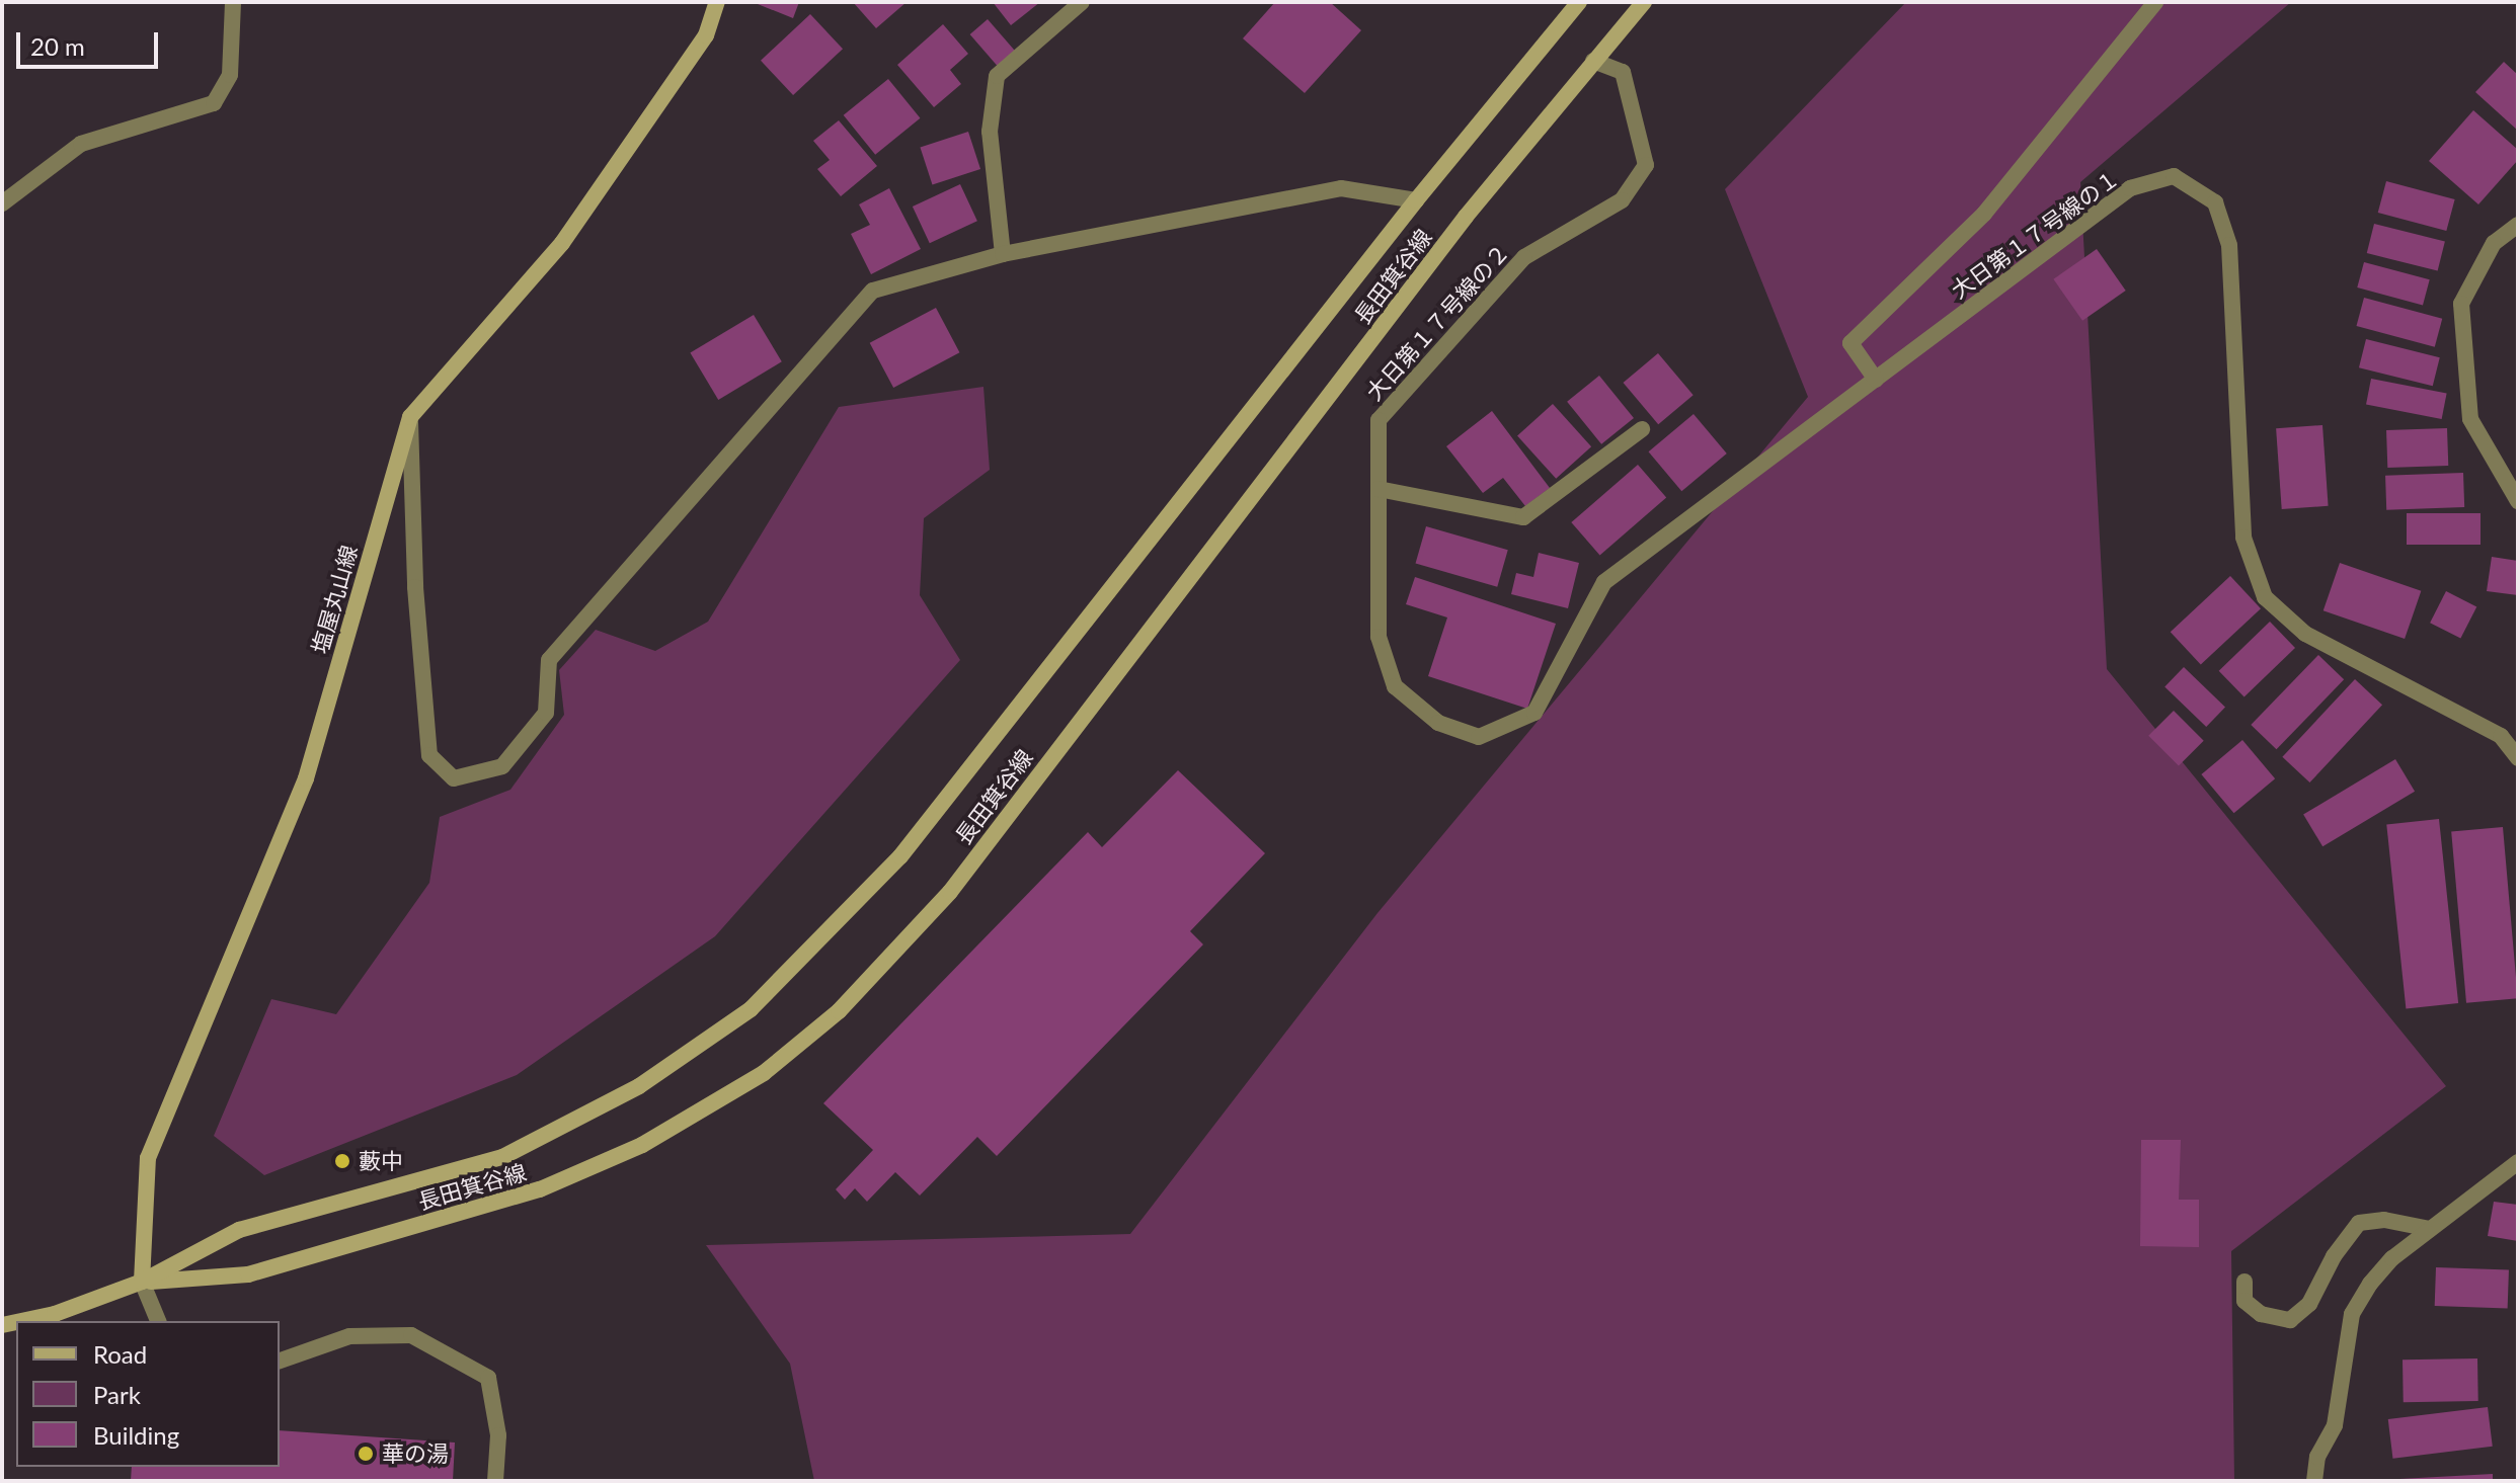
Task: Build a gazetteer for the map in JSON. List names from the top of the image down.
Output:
{
  "streets": {
    "street": [
      "大日第１７号線の１",
      "長田箕谷線",
      "大日第１７号線の２",
      "塩屋丸山線"
    ]
  },
  "crossings": [
    ["大日第１７号線の１", "大日第１７号線の２"],
    ["長田箕谷線", "大日第１７号線の２"],
    ["長田箕谷線", "塩屋丸山線"]
  ],
  "places": ["藪中", "華の湯"],
  "legend": ["Road", "Park", "Building"],
  "scale_bar": "20 m"
}
